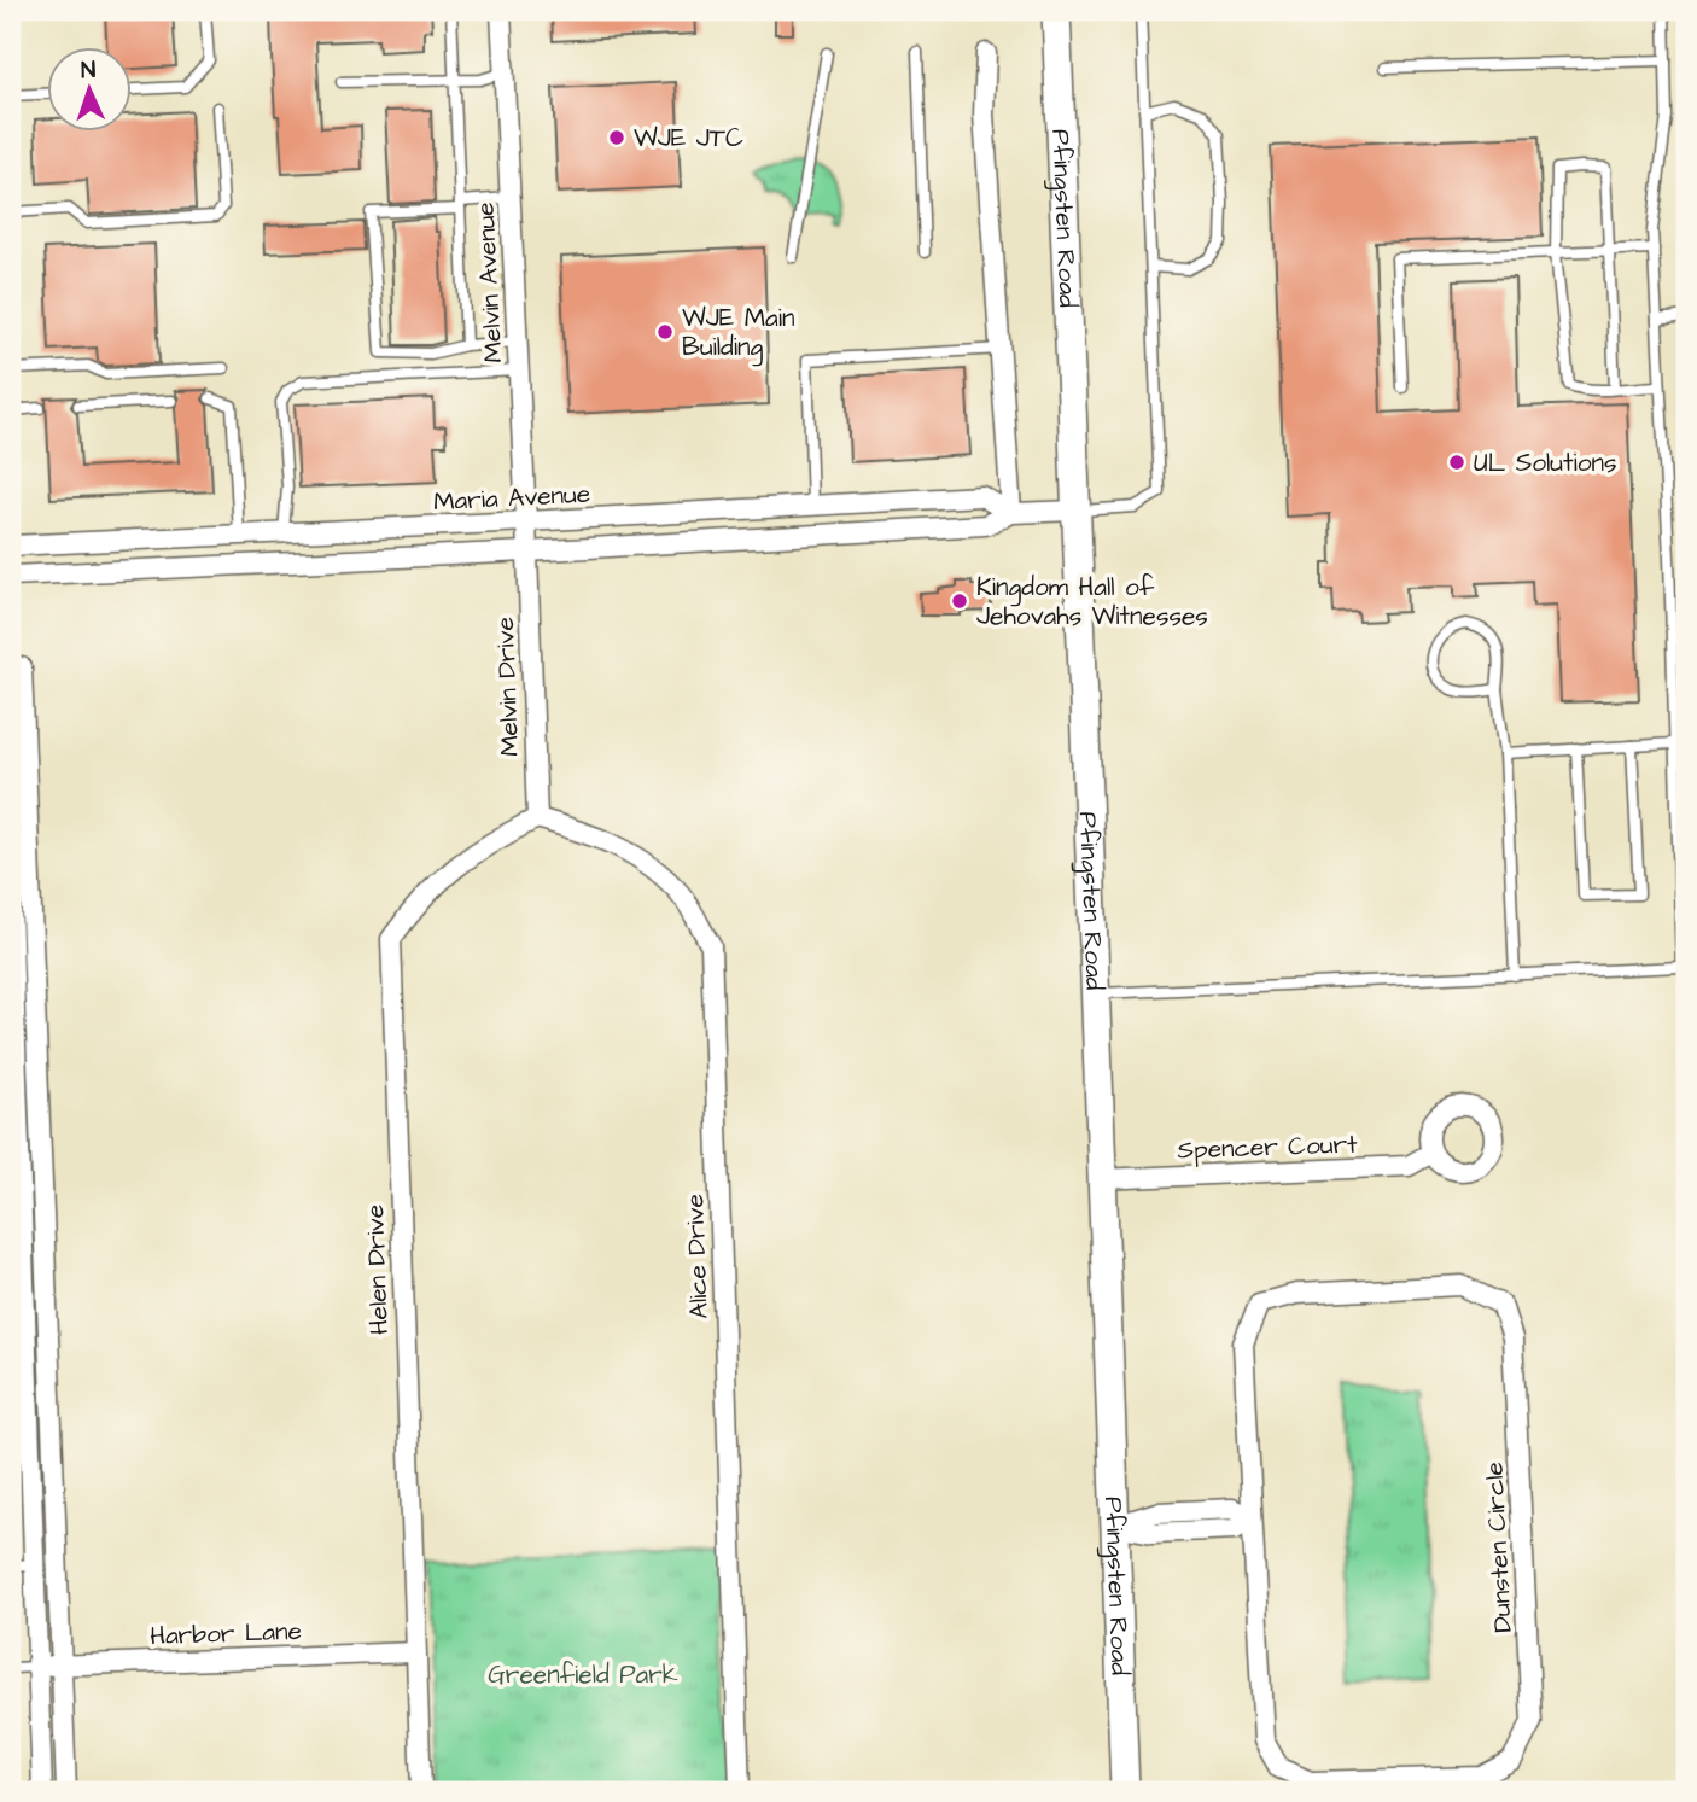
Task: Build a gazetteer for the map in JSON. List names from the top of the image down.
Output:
{
  "streets": {
    "main road": ["Pfingsten Road"],
    "street": [
      "Melvin Avenue",
      "Maria Avenue",
      "Melvin Drive",
      "Spencer Court",
      "Alice Drive",
      "Helen Drive",
      "Dunsten Circle",
      "Harbor Lane"
    ]
  },
  "crossings": [
    ["Pfingsten Road", "Maria Avenue"],
    ["Pfingsten Road", "Spencer Court"],
    ["Melvin Avenue", "Maria Avenue"],
    ["Melvin Avenue", "Melvin Drive"],
    ["Maria Avenue", "Melvin Drive"],
    ["Melvin Drive", "Alice Drive"],
    ["Melvin Drive", "Helen Drive"],
    ["Alice Drive", "Helen Drive"],
    ["Helen Drive", "Harbor Lane"]
  ],
  "parks": ["Greenfield Park"],
  "places": [
    "WJE JTC",
    "WJE Main Building",
    "UL Solutions",
    "Kingdom Hall of Jehovahs Witnesses"
  ],
  "north": "top"
}
